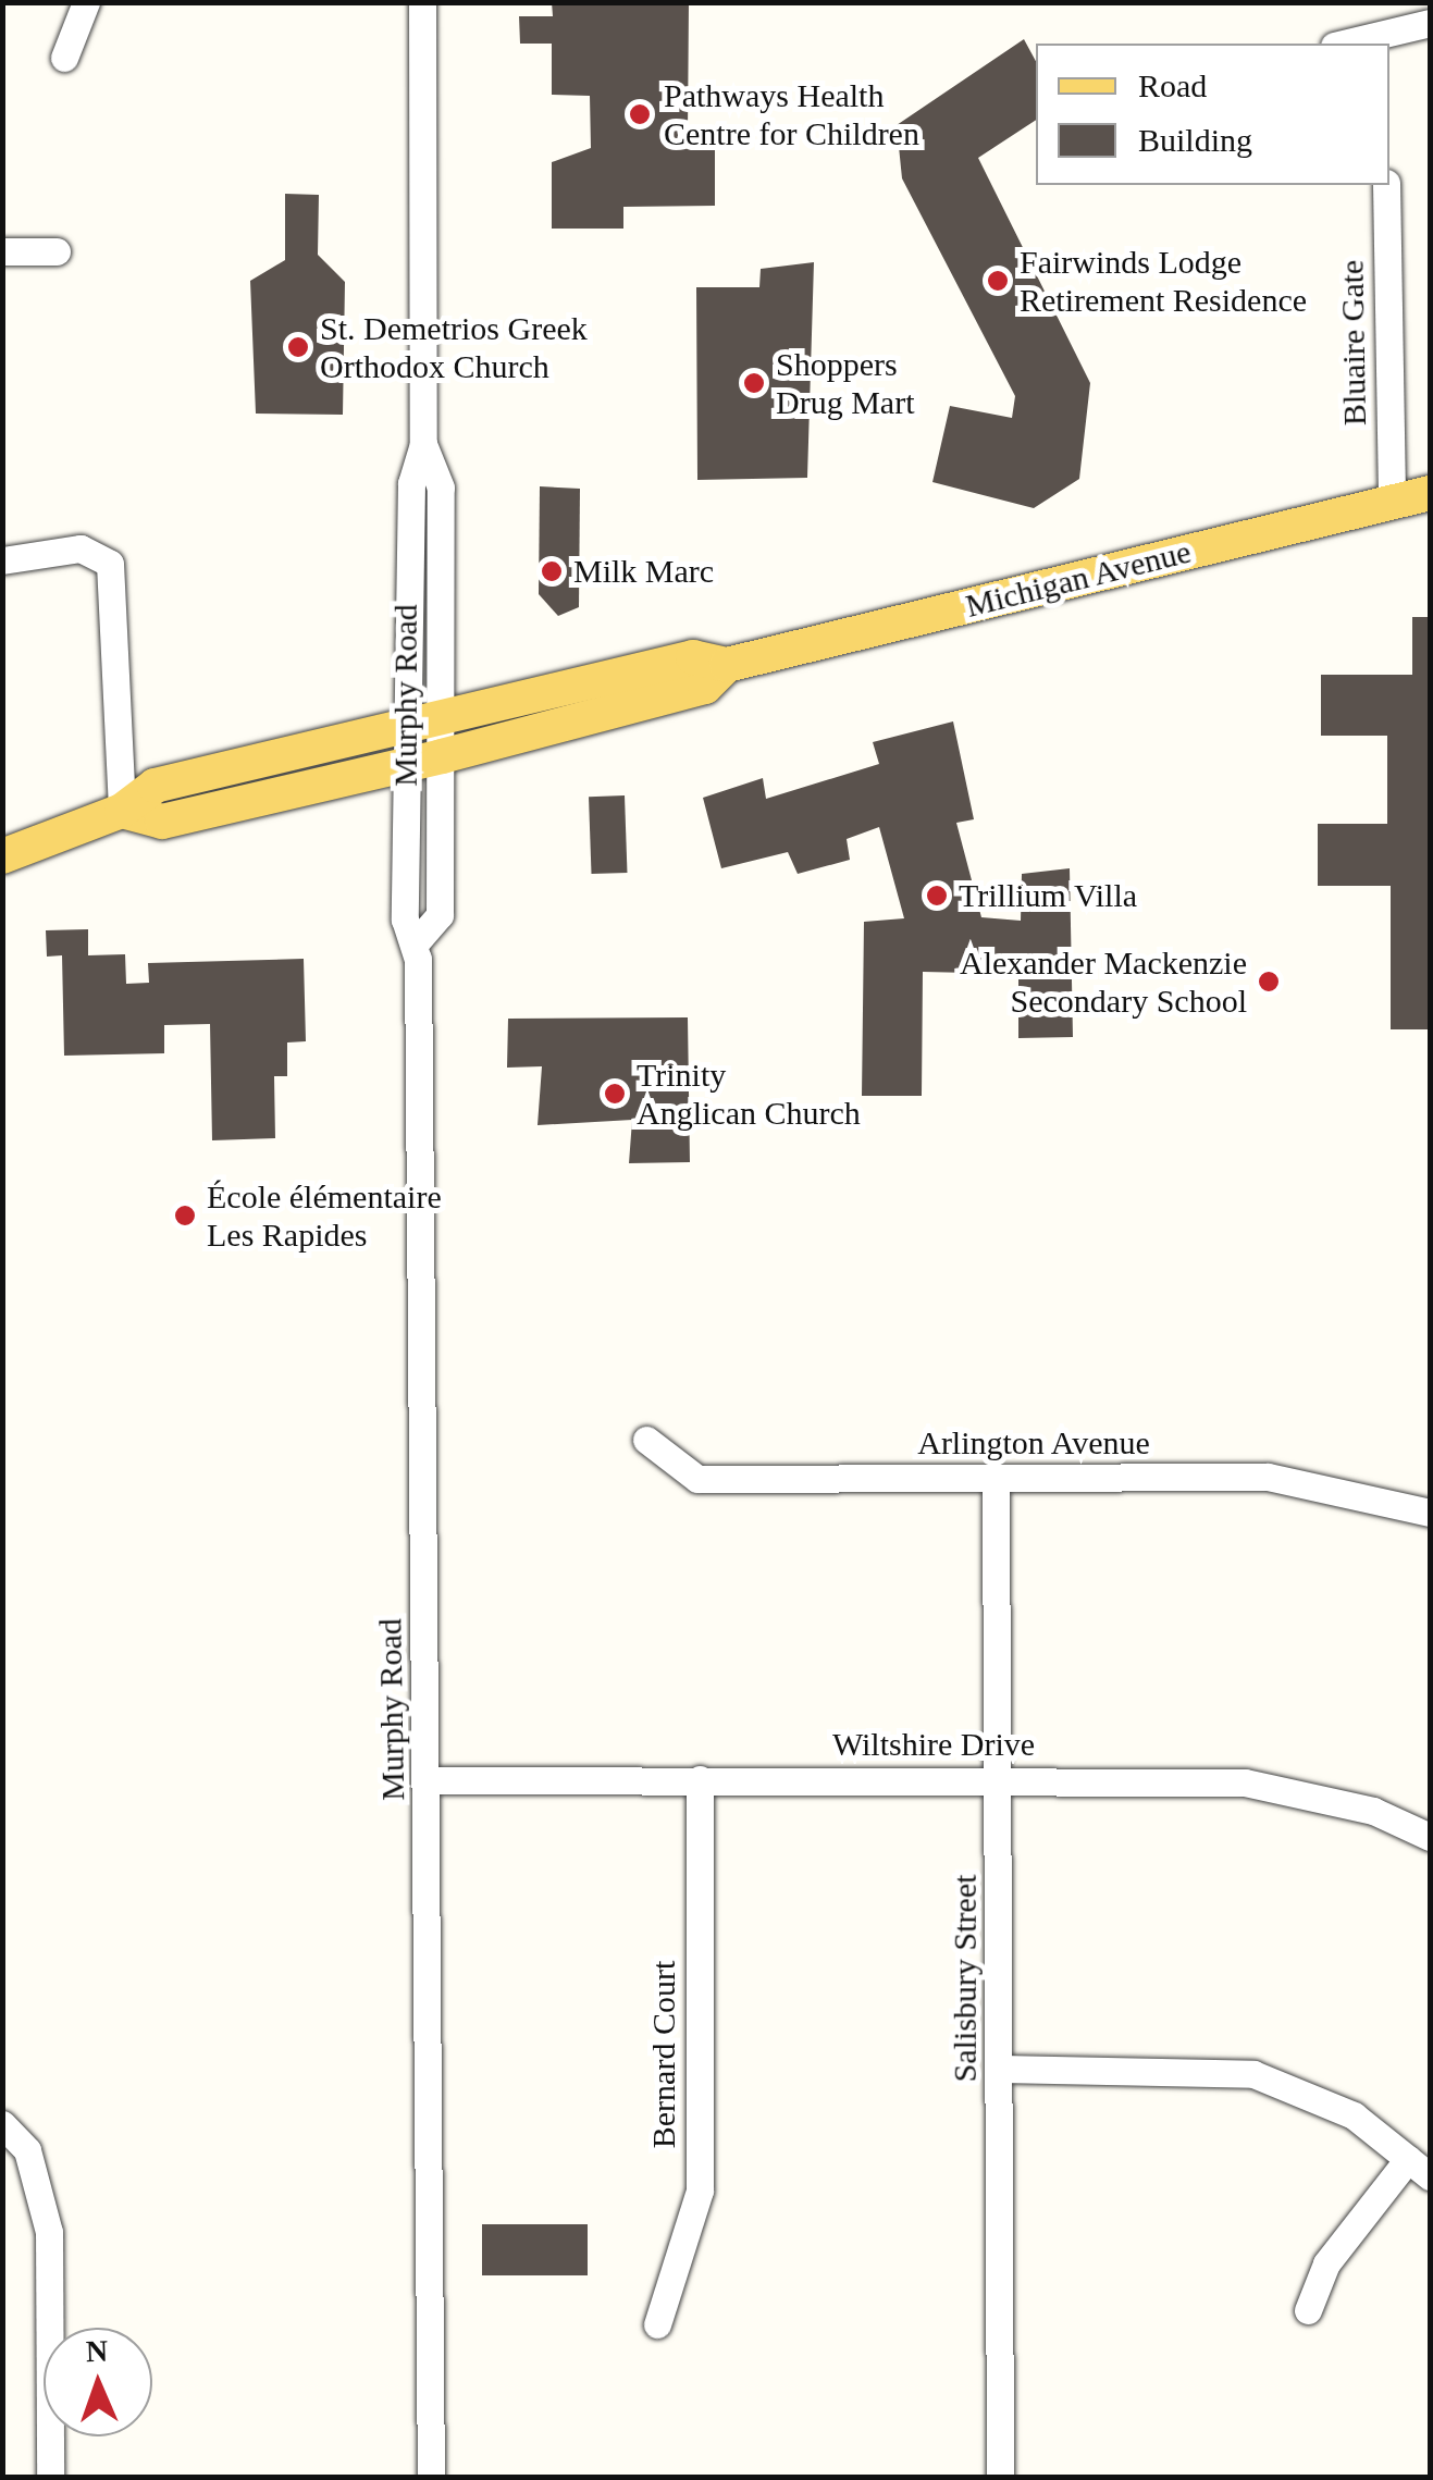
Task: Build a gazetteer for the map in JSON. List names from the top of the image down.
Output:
{
  "streets": {
    "main road": ["Michigan Avenue"],
    "street": [
      "Bluaire Gate",
      "Murphy Road",
      "Arlington Avenue",
      "Wiltshire Drive",
      "Salisbury Street",
      "Bernard Court"
    ]
  },
  "crossings": [
    ["Bluaire Gate", "Michigan Avenue"],
    ["Michigan Avenue", "Murphy Road"],
    ["Murphy Road", "Wiltshire Drive"],
    ["Arlington Avenue", "Salisbury Street"],
    ["Wiltshire Drive", "Salisbury Street"],
    ["Wiltshire Drive", "Bernard Court"]
  ],
  "places": [
    "Pathways Health Centre for Children",
    "Fairwinds Lodge Retirement Residence",
    "St. Demetrios Greek Orthodox Church",
    "Shoppers Drug Mart",
    "Milk Marc",
    "Trillium Villa",
    "Alexander Mackenzie Secondary School",
    "Trinity Anglican Church",
    "École élémentaire Les Rapides"
  ],
  "legend": ["Road", "Building"],
  "north": "top"
}
